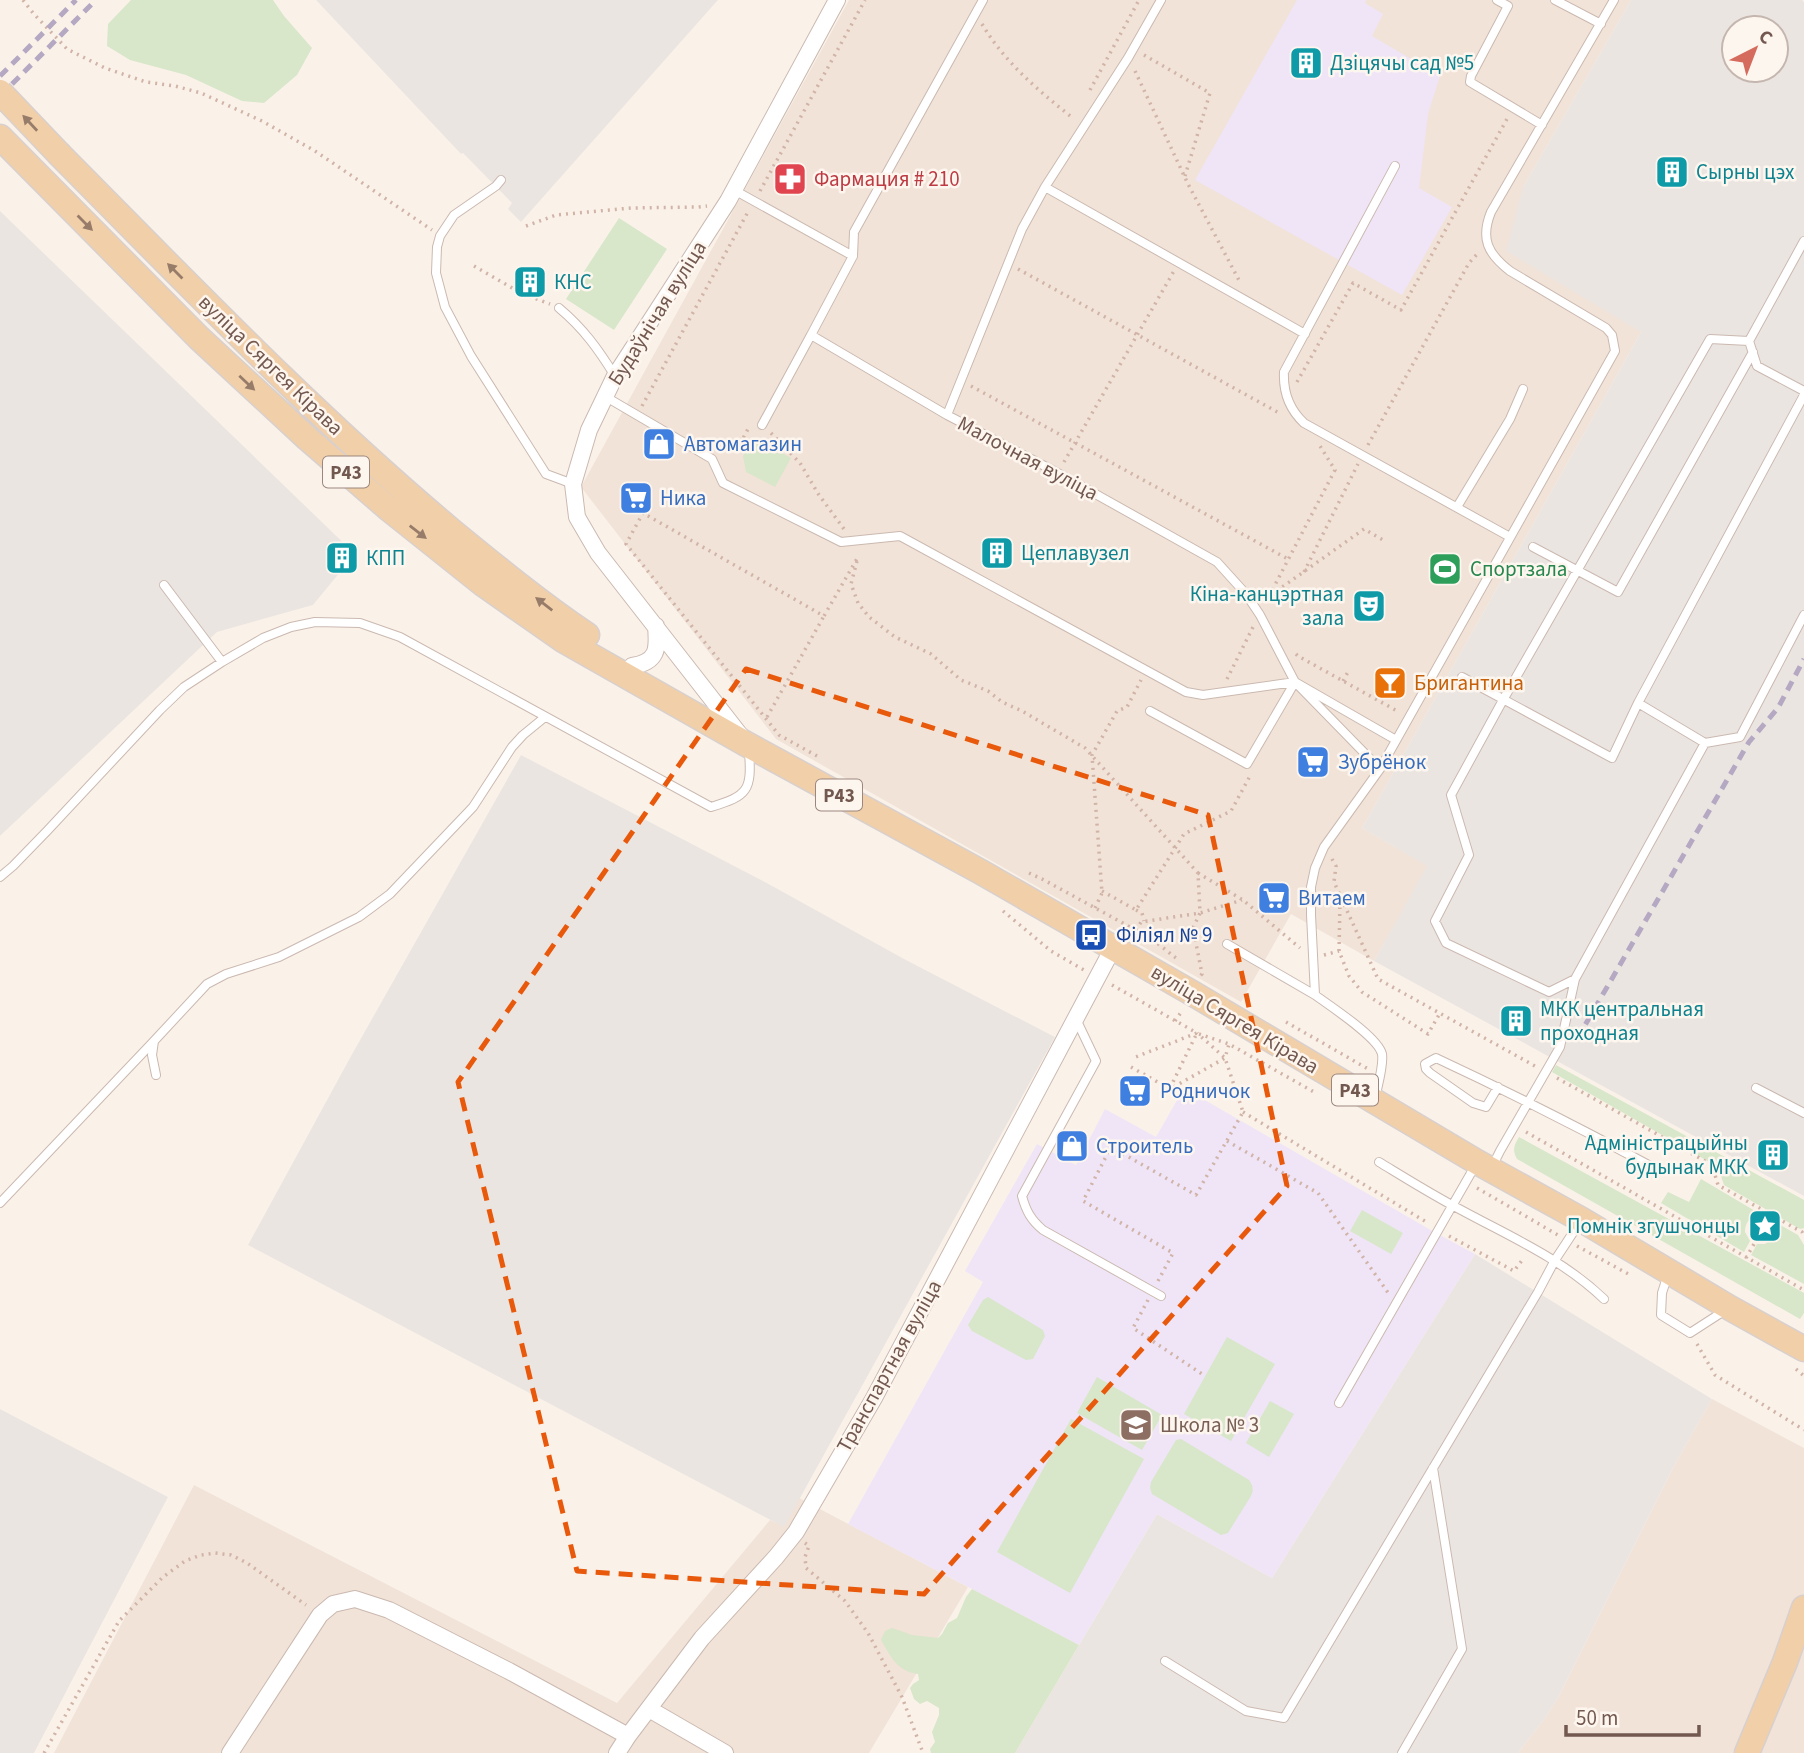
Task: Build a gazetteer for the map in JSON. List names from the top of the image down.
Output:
{
  "streets": {
    "main road": ["вуліца Сяргея Кірава", "Р43"],
    "street": ["Будаўнічая вуліца", "Транспартная вуліца"],
    "lane": ["Малочная вуліца"]
  },
  "crossings": [
    ["Будаўнічая вуліца", "вуліца Сяргея Кірава"],
    ["вуліца Сяргея Кірава", "Транспартная вуліца"]
  ],
  "places": {
    "building": [
      "Дзіцячы сад №5",
      "Сырны цэх",
      "КНС",
      "Цеплавузел",
      "КПП",
      "МКК центральная проходная",
      "Адміністрацыйны будынак МКК"
    ],
    "pharmacy": ["Фармация # 210"],
    "shop": ["Автомагазин", "Строитель"],
    "supermarket": [
      "Ника",
      "Зубрёнок",
      "Витаем",
      "Родничок"
    ],
    "sports": ["Спортзала"],
    "theatre": ["Кіна-канцэртная зала"],
    "bar": ["Бригантина"],
    "bus stop": ["Філіял № 9"],
    "place": ["Помнік згушчонцы"],
    "school or university": ["Школа № 3"]
  },
  "scale_bar": "50 m",
  "north": "top right"
}
